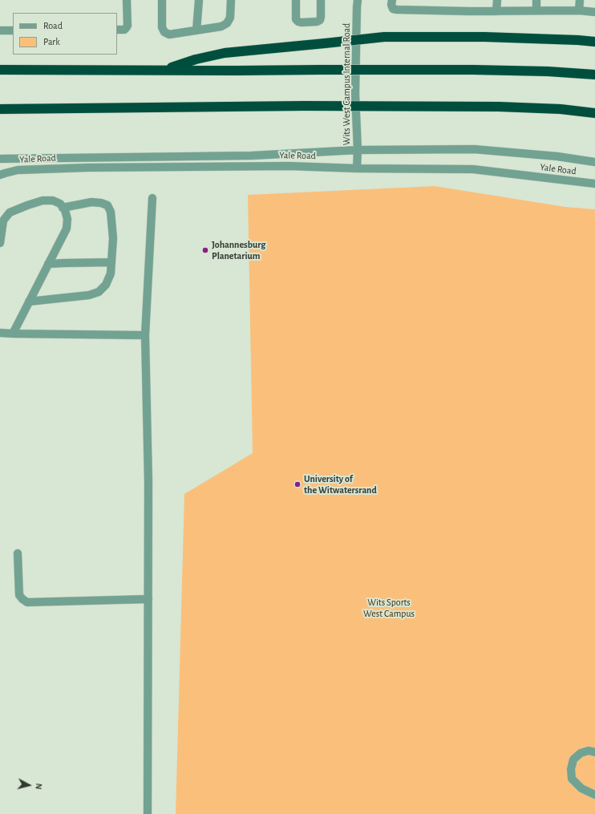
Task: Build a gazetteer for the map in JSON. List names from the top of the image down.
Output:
{
  "streets": {
    "street": ["Wits West Campus Internal Road", "Yale Road"]
  },
  "crossings": [
    ["Wits West Campus Internal Road", "Yale Road"]
  ],
  "parks": ["Wits Sports West Campus"],
  "places": ["Johannesburg Planetarium", "University of the Witwatersrand"],
  "legend": ["Road", "Park"],
  "north": "right"
}
